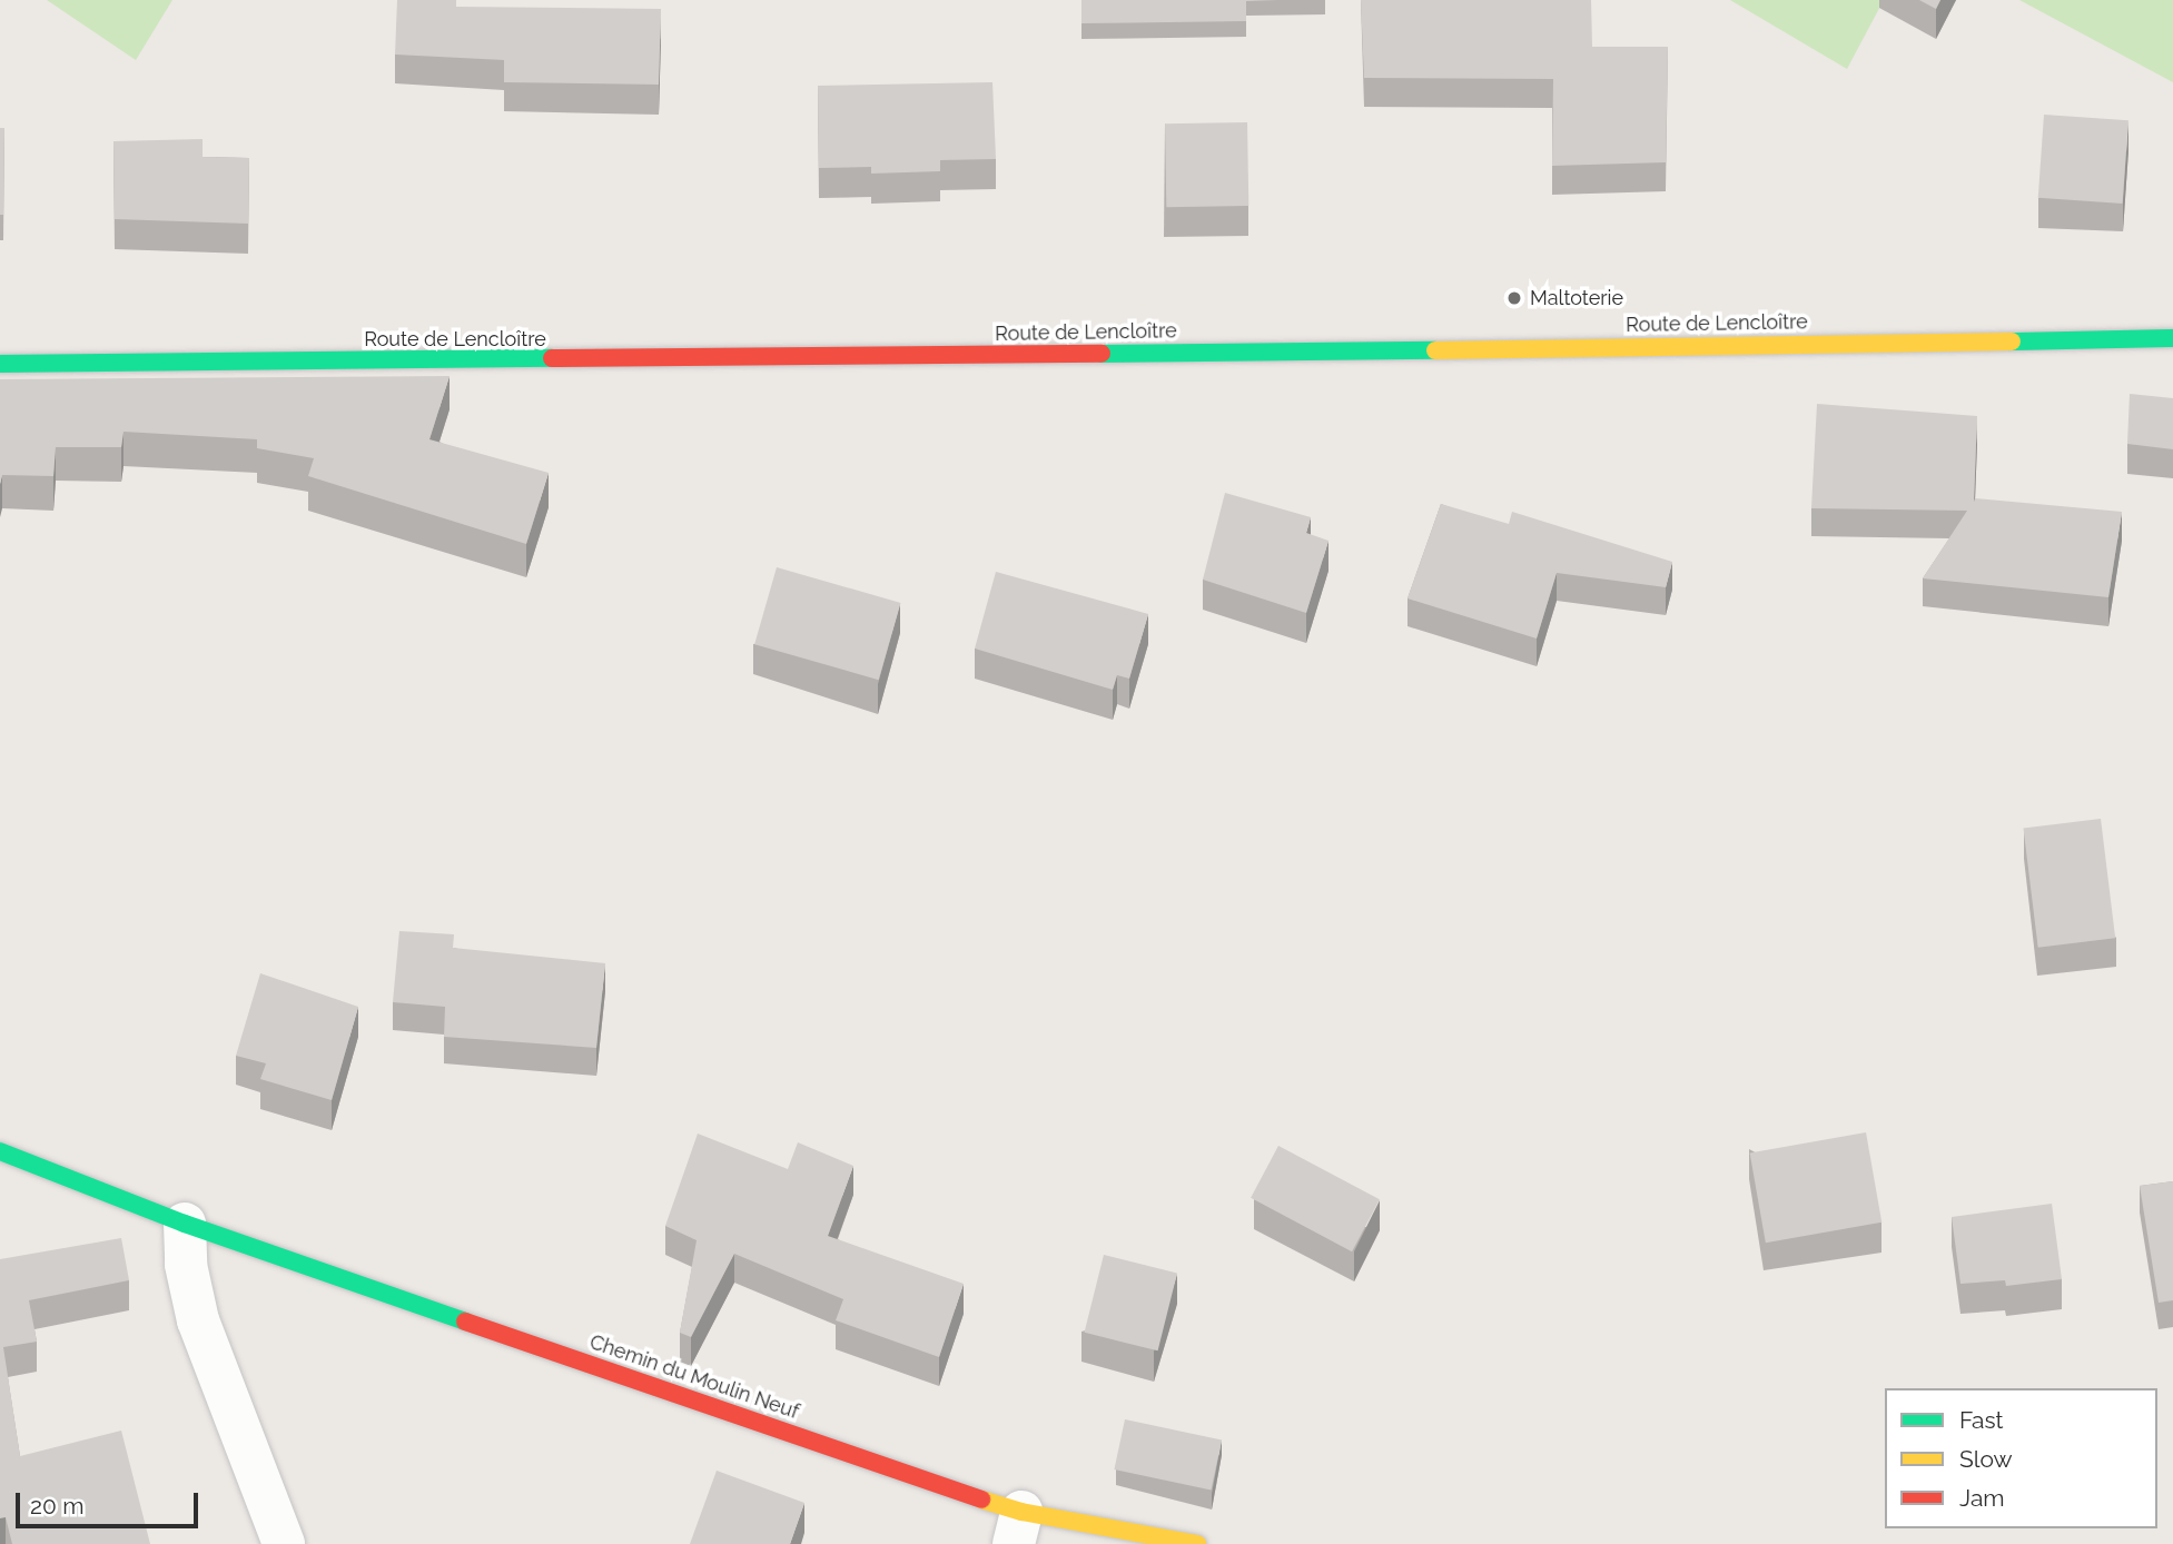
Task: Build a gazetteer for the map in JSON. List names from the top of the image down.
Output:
{
  "streets": {
    "main road": ["Route de Lencloître", "Chemin du Moulin Neuf"]
  },
  "places": ["Maltoterie"],
  "legend": ["Fast", "Slow", "Jam"],
  "scale_bar": "20 m"
}
